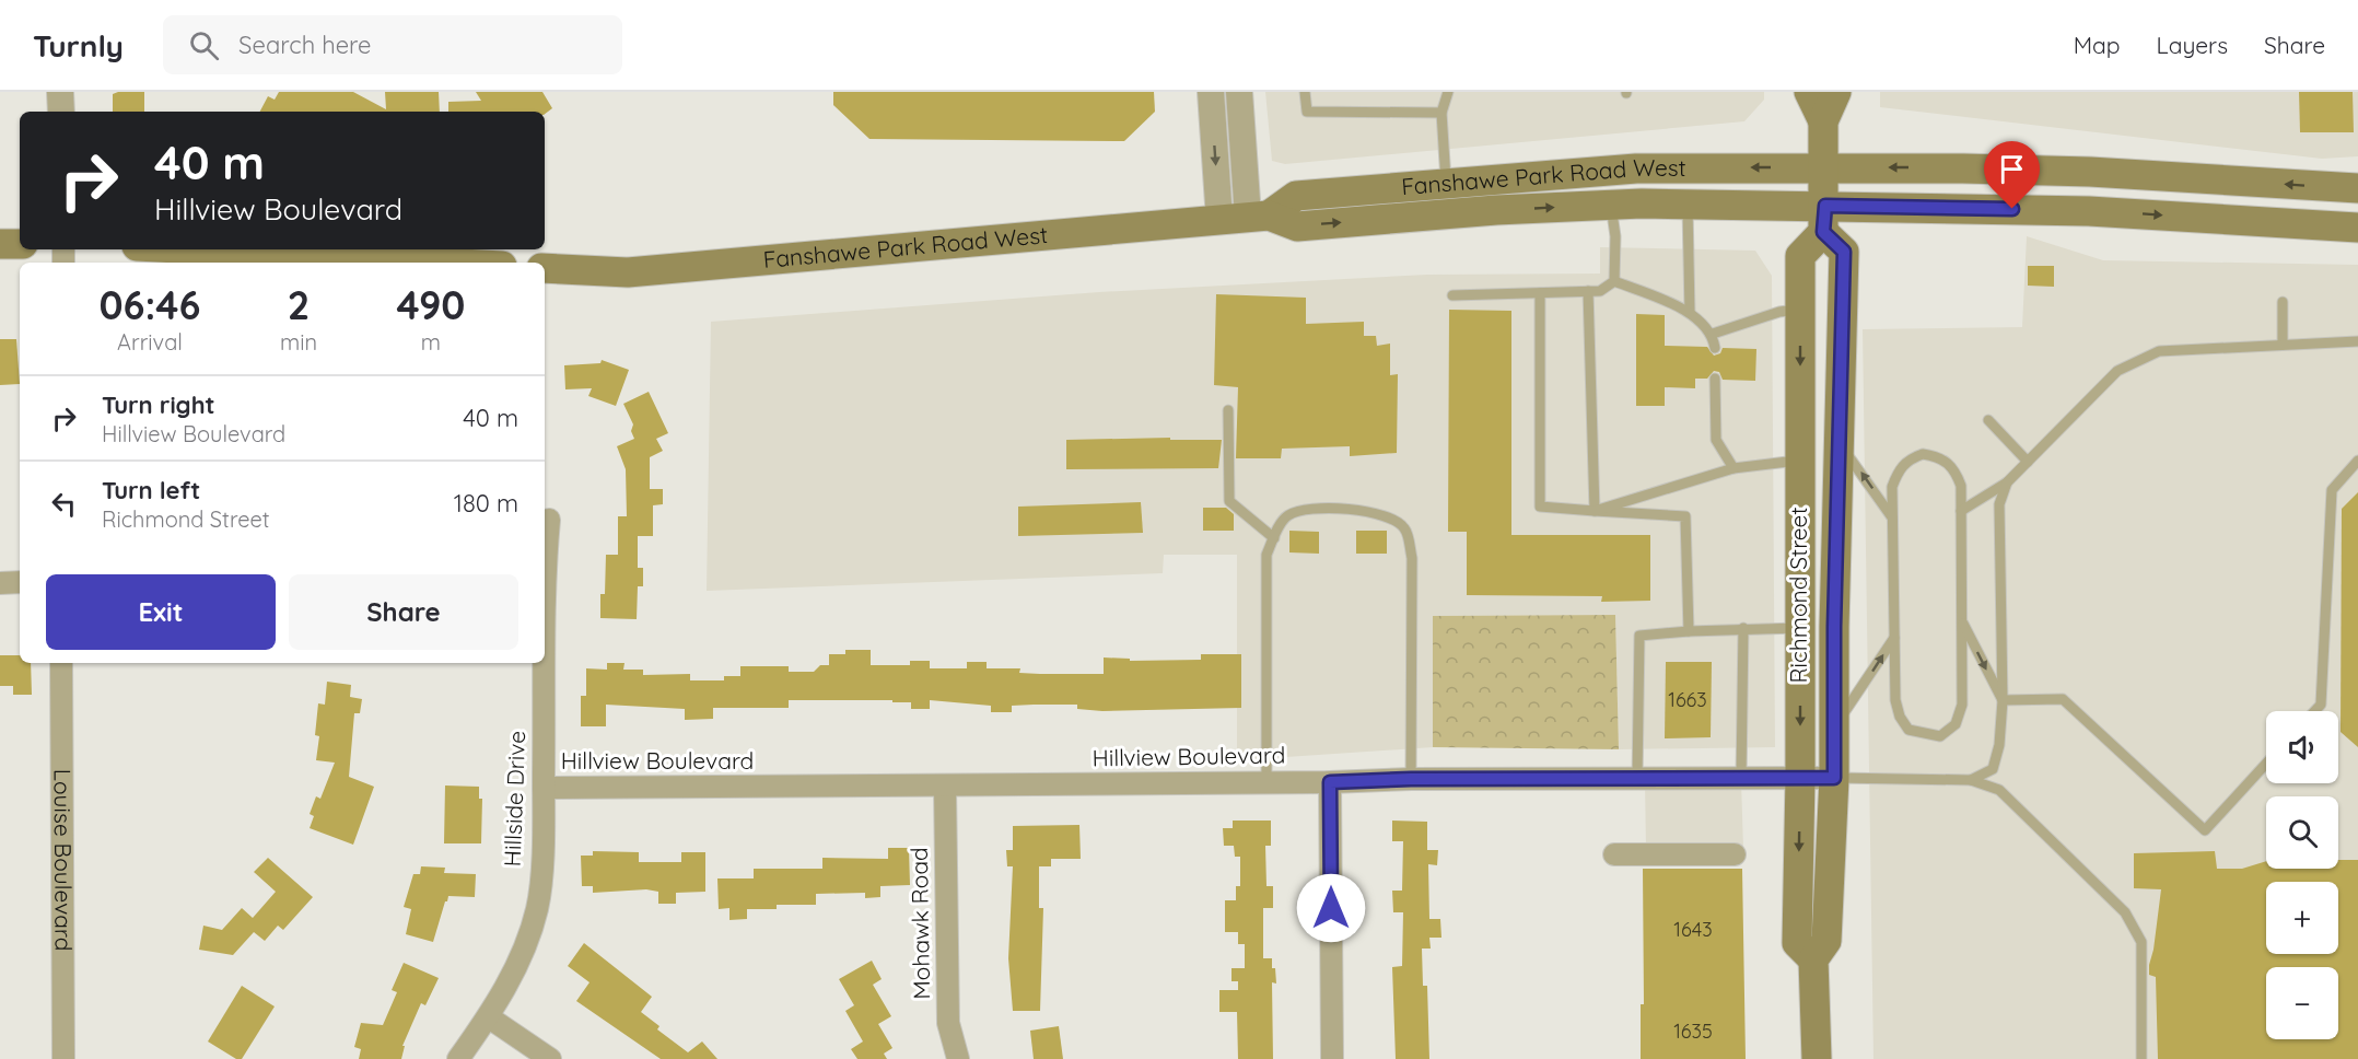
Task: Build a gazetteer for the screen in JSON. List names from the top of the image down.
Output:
{
  "streets": {
    "main road": ["Fanshawe Park Road West", "Richmond Street"],
    "street": [
      "Hillview Boulevard",
      "Hillside Drive",
      "Louise Boulevard",
      "Mohawk Road"
    ]
  },
  "crossings": [
    ["Fanshawe Park Road West", "Richmond Street"],
    ["Richmond Street", "Hillview Boulevard"],
    ["Hillview Boulevard", "Hillside Drive"],
    ["Hillview Boulevard", "Mohawk Road"]
  ],
  "house_numbers": ["1663", "1643", "1635"],
  "page": {
    "header": "Turnly",
    "search": "Search here",
    "nav": ["Map", "Layers", "Share"],
    "turn": ["40 m", "Hillview Boulevard"],
    "eta": [
      "06:46",
      "Arrival",
      "2",
      "min",
      "490",
      "m"
    ],
    "list": [
      {
        "name": "Turn right",
        "note": "Hillview Boulevard",
        "value": "40 m"
      },
      {
        "name": "Turn left",
        "note": "Richmond Street",
        "value": "180 m"
      }
    ],
    "buttons": ["Exit", "Share"],
    "map_buttons": ["+", "−"]
  }
}
